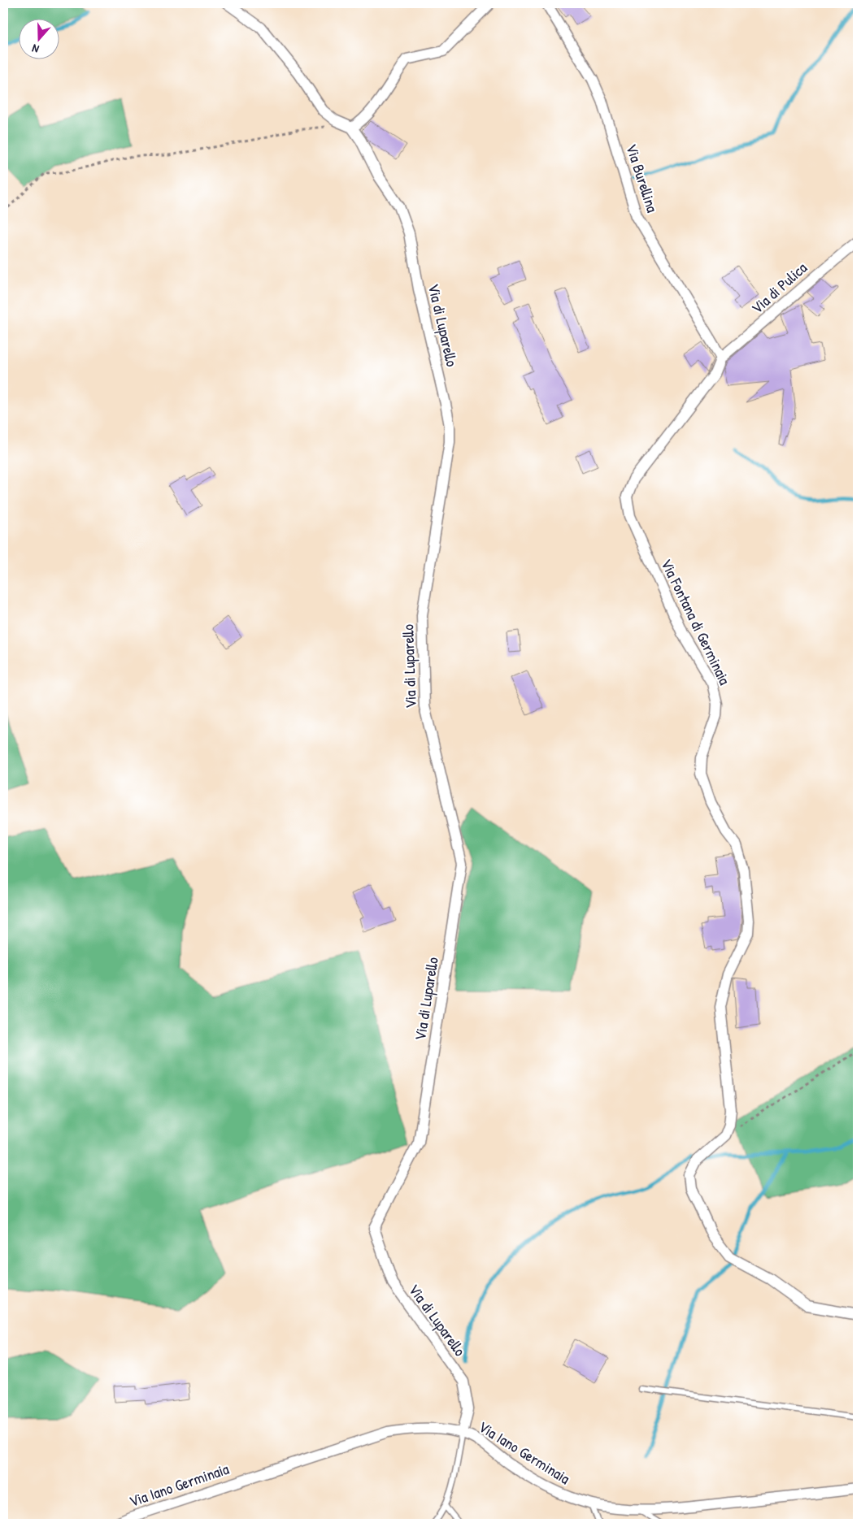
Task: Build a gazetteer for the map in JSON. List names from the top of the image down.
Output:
{
  "streets": {
    "street": [
      "Via Burellina",
      "Via di Pulica",
      "Via di Luparello",
      "Via Fontana di Germinaia",
      "Via Iano Germinaia"
    ]
  },
  "crossings": [
    ["Via Burellina", "Via di Pulica"],
    ["Via Burellina", "Via Fontana di Germinaia"],
    ["Via di Pulica", "Via Fontana di Germinaia"],
    ["Via di Luparello", "Via Iano Germinaia"]
  ],
  "north": "bottom"
}
